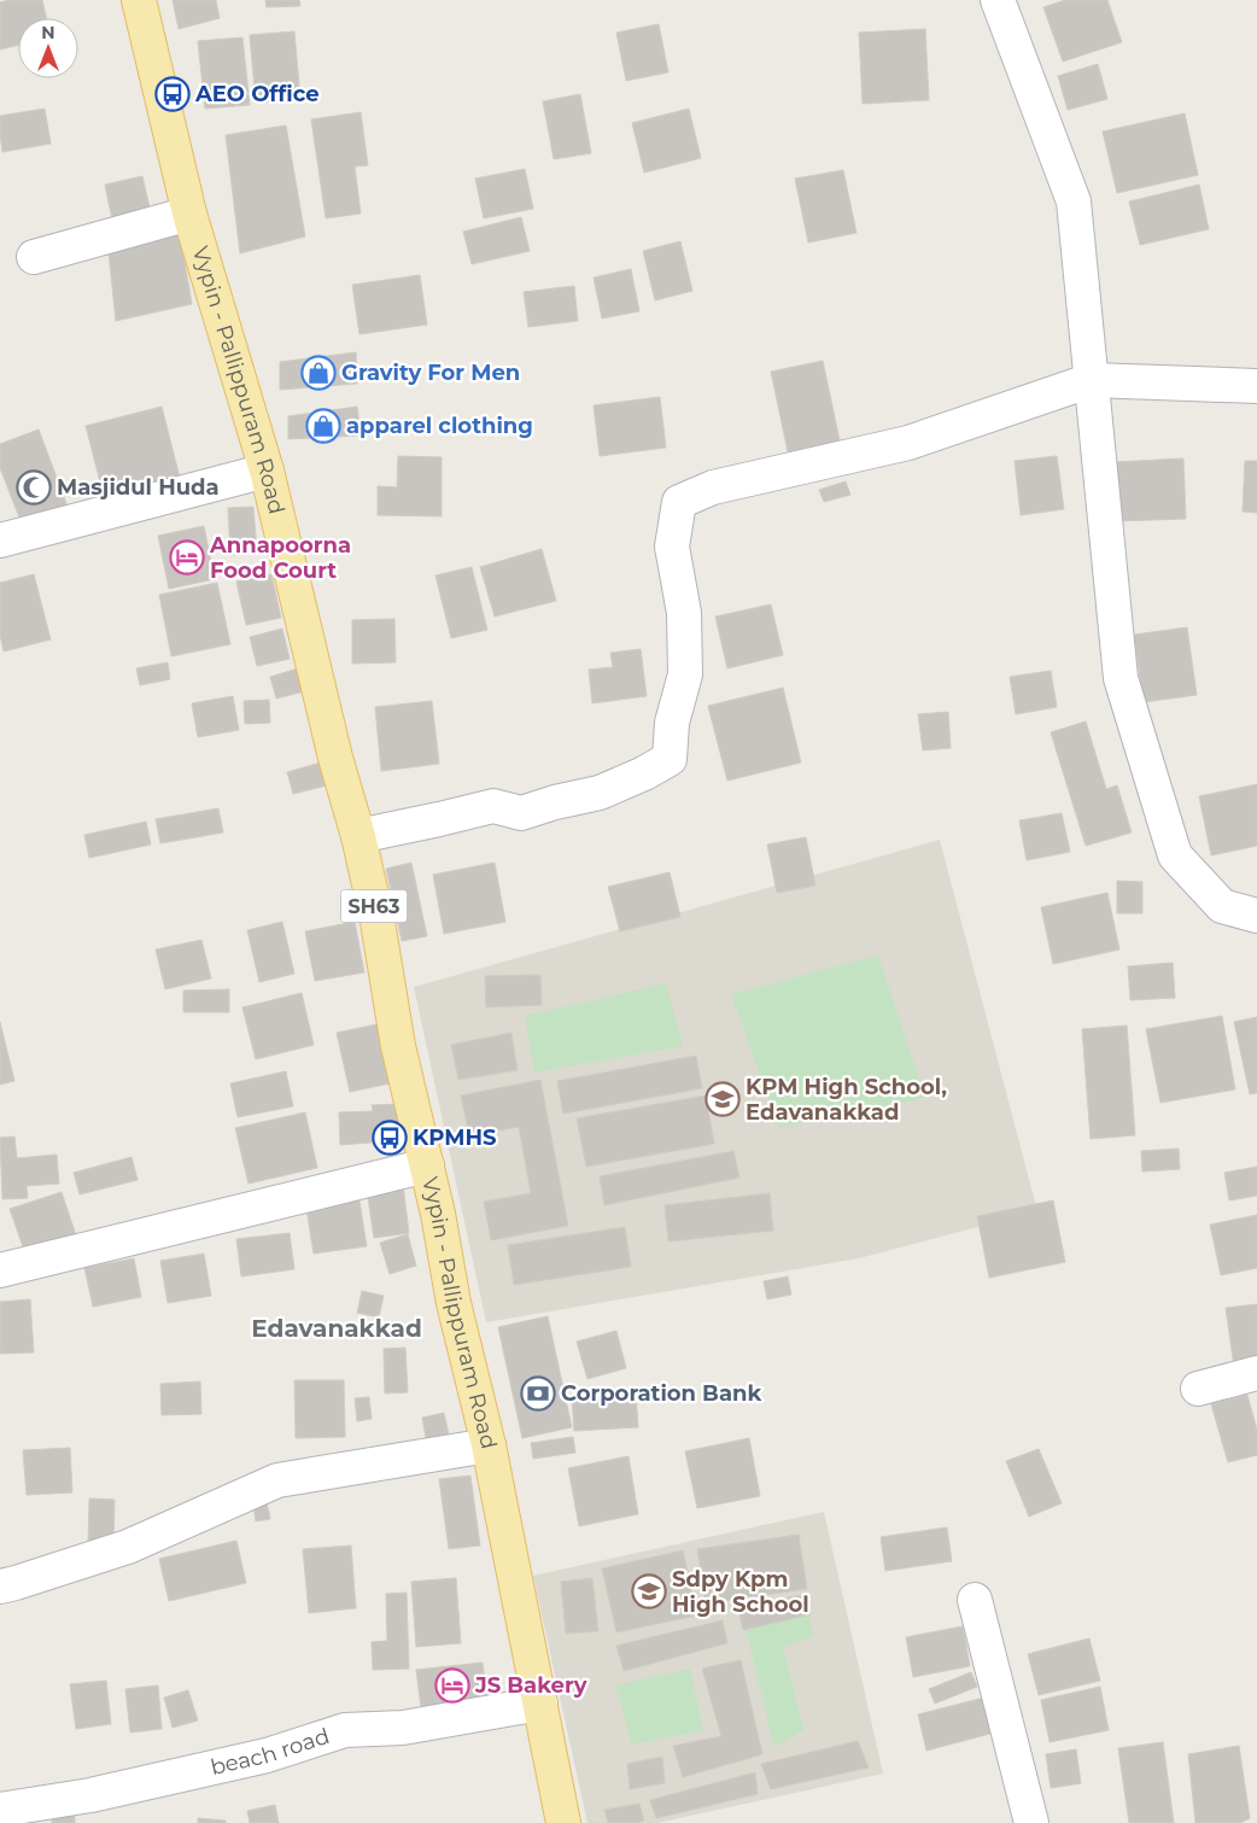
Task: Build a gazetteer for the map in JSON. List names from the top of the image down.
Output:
{
  "streets": {
    "main road": ["Vypin - Pallippuram Road", "SH63"],
    "street": ["beach road"]
  },
  "crossings": [
    ["Vypin - Pallippuram Road", "beach road"]
  ],
  "districts": ["Edavanakkad"],
  "places": {
    "bus stop": ["AEO Office", "KPMHS"],
    "shop": ["Gravity For Men", "apparel clothing"],
    "mosque": ["Masjidul Huda"],
    "hotel": ["Annapoorna Food Court", "JS Bakery"],
    "school or university": ["KPM High School, Edavanakkad", "Sdpy Kpm High School"],
    "bank": ["Corporation Bank"]
  },
  "north": "top"
}
